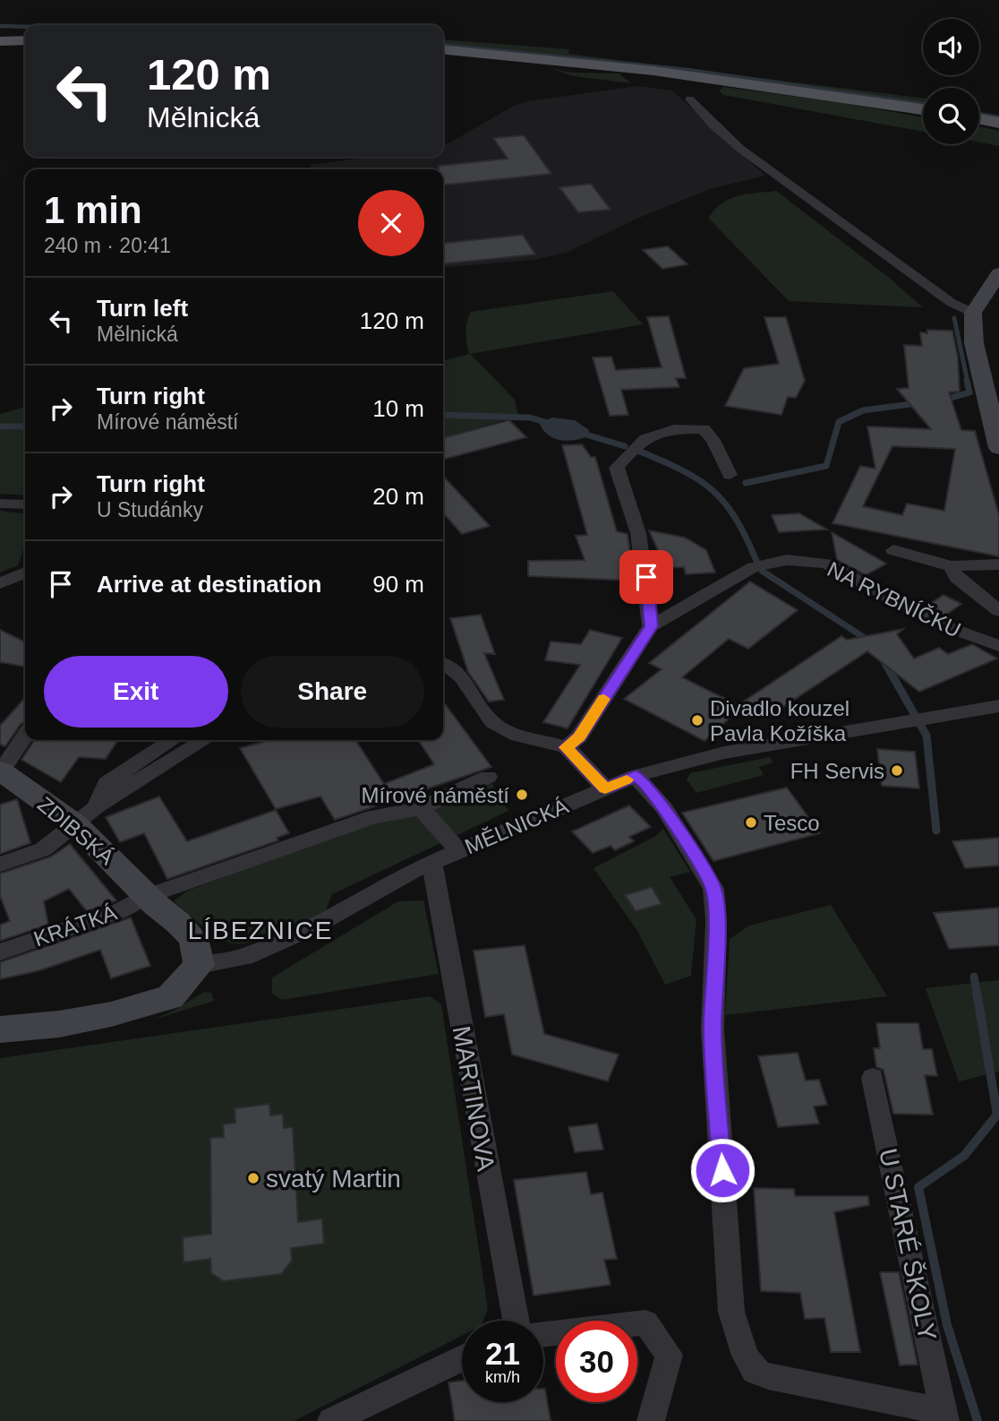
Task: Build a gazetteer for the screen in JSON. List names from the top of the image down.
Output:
{
  "streets": {
    "street": [
      "NA RYBNÍČKU",
      "MĚLNICKÁ",
      "ZDIBSKÁ",
      "KRÁTKÁ",
      "MARTINOVA",
      "U STARÉ ŠKOLY"
    ]
  },
  "crossings": [
    ["MĚLNICKÁ", "MARTINOVA"],
    ["ZDIBSKÁ", "KRÁTKÁ"]
  ],
  "districts": ["LÍBEZNICE"],
  "places": [
    "Divadlo kouzel Pavla Kožíška",
    "FH Servis",
    "Mírové náměstí",
    "Tesco",
    "svatý Martin"
  ],
  "page": {
    "turn": ["120 m", "Mělnická"],
    "heading": ["1 min", "240 m · 20:41"],
    "list": [
      {
        "name": "Turn left",
        "note": "Mělnická",
        "value": "120 m"
      },
      {
        "name": "Turn right",
        "note": "Mírové náměstí",
        "value": "10 m"
      },
      {
        "name": "Turn right",
        "note": "U Studánky",
        "value": "20 m"
      },
      {
        "name": "Arrive at destination",
        "value": "90 m"
      }
    ],
    "buttons": ["Exit", "Share"],
    "speed": "21 km/h",
    "limit": "30"
  }
}
